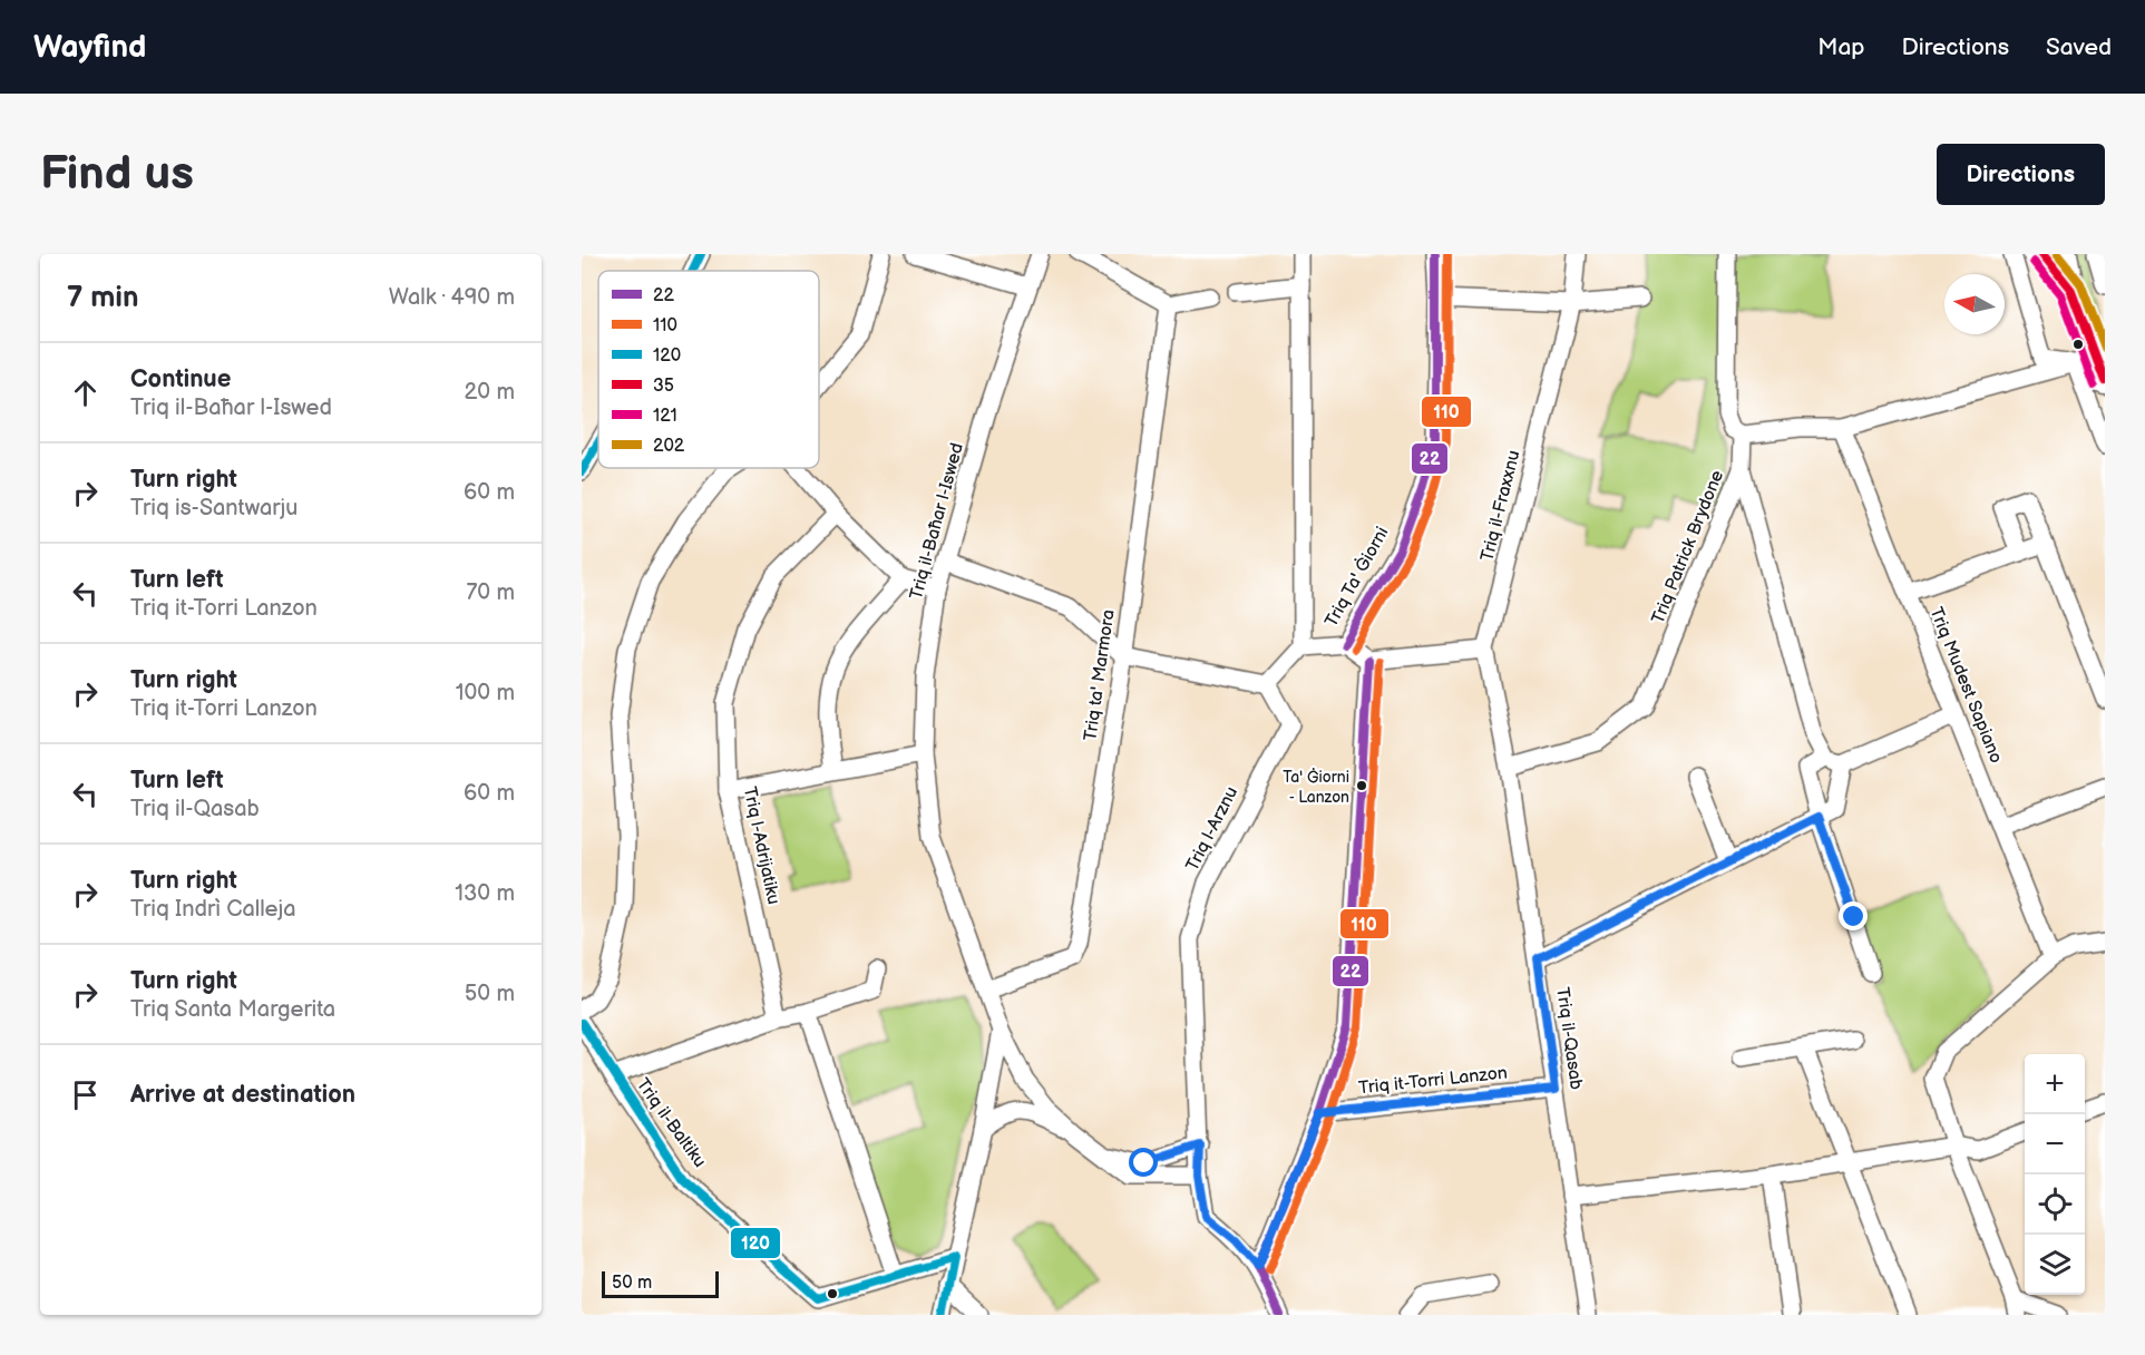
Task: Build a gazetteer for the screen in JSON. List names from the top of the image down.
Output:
{
  "streets": {
    "street": [
      "Triq il-Fraxxnu",
      "Triq il-Baħar l-Iswed",
      "Triq Patrick Brydone",
      "Triq Ta' Ġiorni",
      "Triq ta' Marmora",
      "Triq Mudest Sapiano",
      "Triq l-Arznu",
      "Triq l-Adrijatiku",
      "Triq il-Qasab",
      "Triq it-Torri Lanzon",
      "Triq il-Baltiku"
    ]
  },
  "crossings": [
    ["Triq il-Fraxxnu", "Triq Patrick Brydone"],
    ["Triq il-Fraxxnu", "Triq il-Qasab"],
    ["Triq il-Baħar l-Iswed", "Triq ta' Marmora"],
    ["Triq il-Baħar l-Iswed", "Triq l-Arznu"],
    ["Triq Patrick Brydone", "Triq il-Qasab"],
    ["Triq il-Qasab", "Triq it-Torri Lanzon"]
  ],
  "places": ["Ta' Ġiorni - Lanzon"],
  "lines": [
    "transit line 22",
    "transit line 110",
    "transit line 120",
    "transit line 35",
    "transit line 202",
    "transit line 121"
  ],
  "legend": [
    "22",
    "110",
    "120",
    "35",
    "121",
    "202"
  ],
  "scale_bar": "50 m",
  "north": "left",
  "page": {
    "header": "Wayfind",
    "nav": ["Map", "Directions", "Saved"],
    "buttons": "Directions",
    "title": "Find us",
    "heading": ["7 min", "Walk · 490 m"],
    "list": [
      ["Continue", "Triq il-Baħar l-Iswed", "20 m"],
      ["Turn right", "Triq is-Santwarju", "60 m"],
      ["Turn left", "Triq it-Torri Lanzon", "70 m"],
      ["Turn right", "Triq it-Torri Lanzon", "100 m"],
      ["Turn left", "Triq il-Qasab", "60 m"],
      ["Turn right", "Triq Indrì Calleja", "130 m"],
      ["Turn right", "Triq Santa Margerita", "50 m"],
      "Arrive at destination"
    ],
    "map_buttons": ["+", "−"],
    "scale": "50 m"
  }
}
